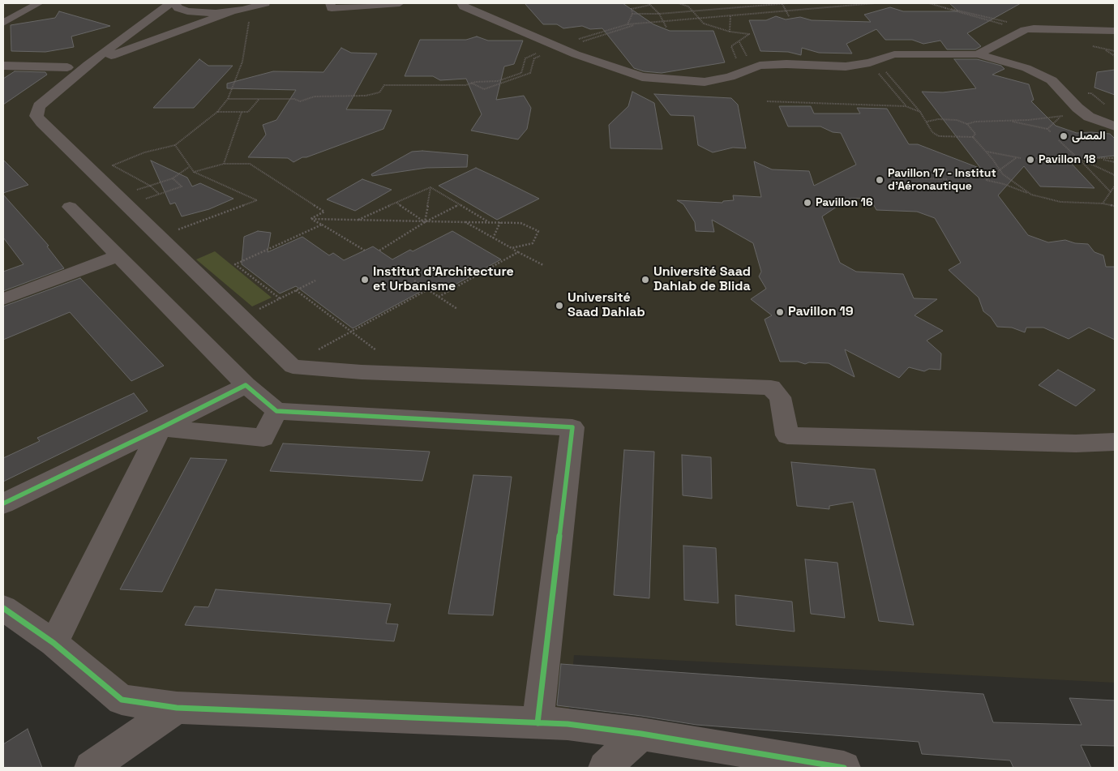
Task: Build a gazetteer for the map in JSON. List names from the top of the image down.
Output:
{
  "places": [
    "المصلى",
    "Pavillon 18",
    "Pavillon 17 - Institut d'Aéronautique",
    "Pavillon 16",
    "Institut d'Architecture et Urbanisme",
    "Université Saad Dahlab de Blida",
    "Université Saad Dahlab",
    "Pavillon 19"
  ]
}
